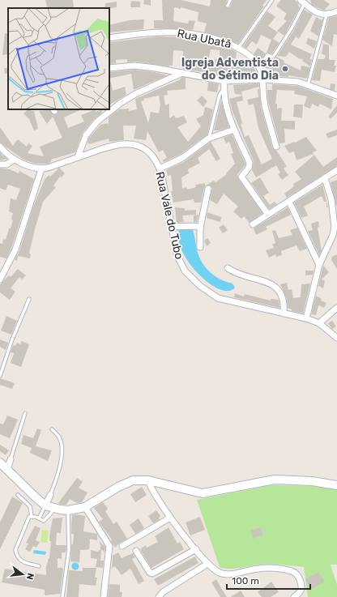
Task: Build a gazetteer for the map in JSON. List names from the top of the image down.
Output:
{
  "streets": {
    "street": ["Rua Ubatã", "Rua Vale do Tubo"]
  },
  "places": ["Igreja Adventista do Sétimo Dia"],
  "scale_bar": "100 m",
  "north": "right"
}
